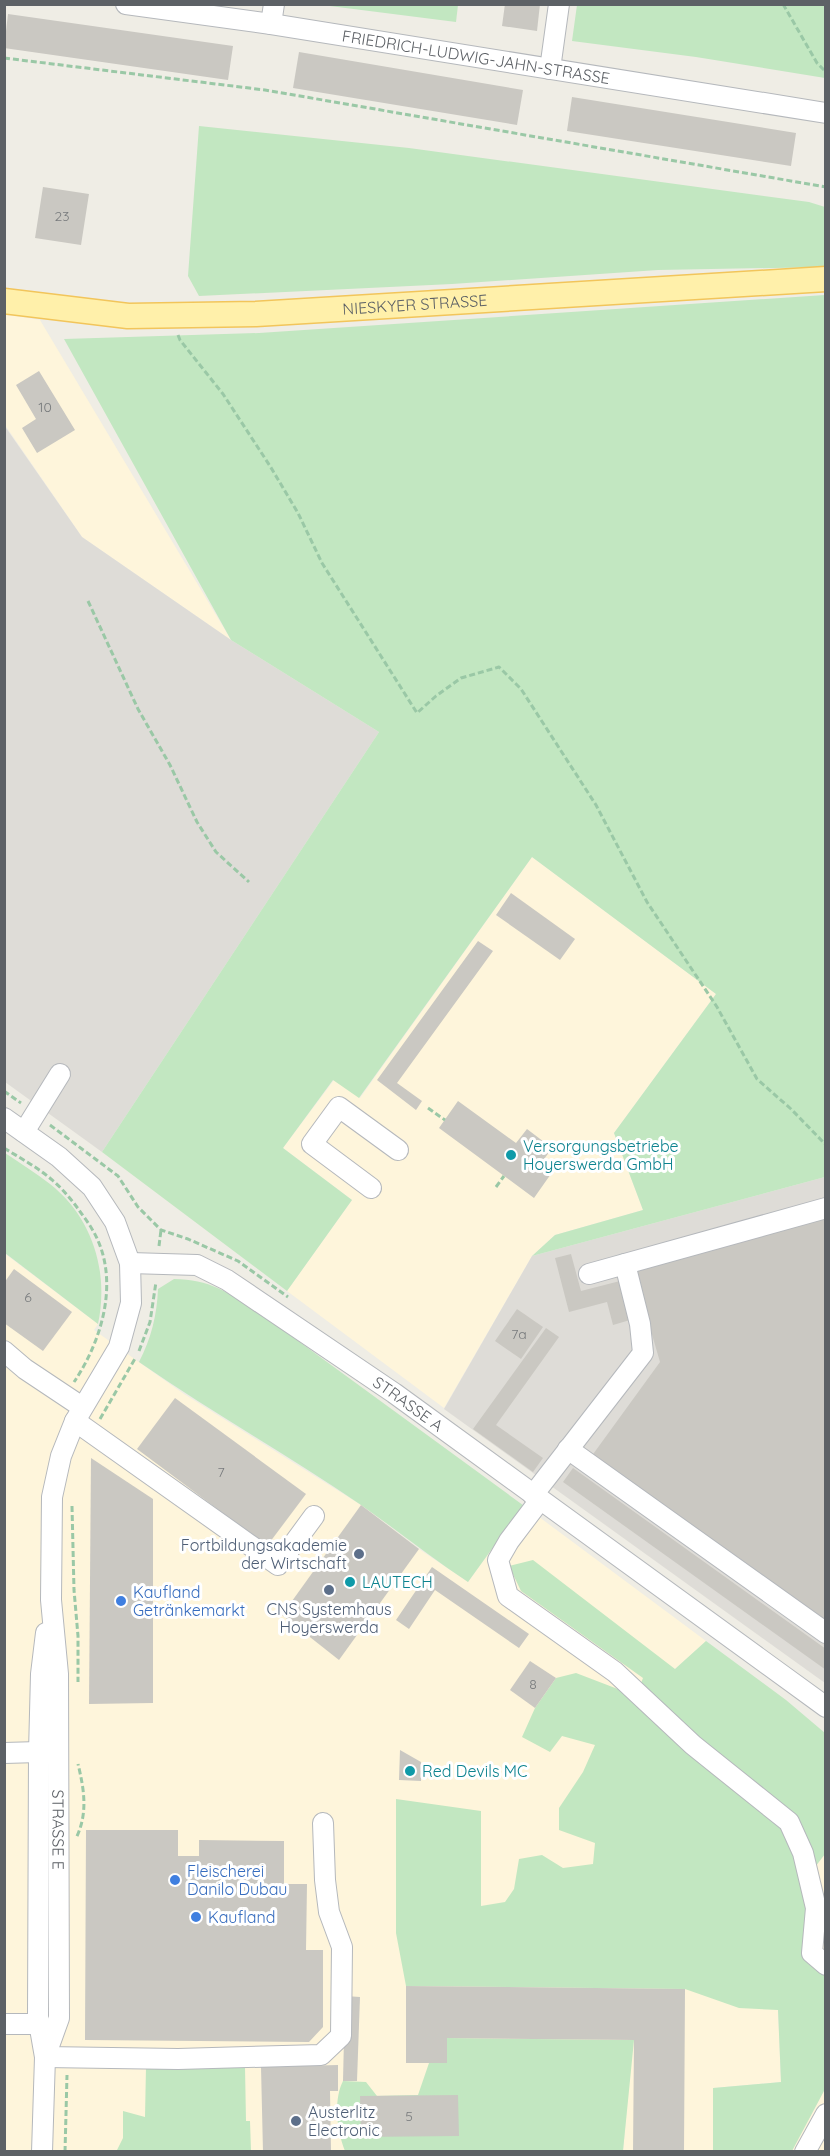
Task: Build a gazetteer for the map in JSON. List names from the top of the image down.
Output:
{
  "streets": {
    "main road": ["NIESKYER STRASSE"],
    "street": ["FRIEDRICH-LUDWIG-JAHN-STRASSE", "STRASSE A", "STRASSE E"]
  },
  "crossings": [
    ["STRASSE A", "STRASSE E"]
  ],
  "places": [
    "Versorgungsbetriebe Hoyerswerda GmbH",
    "Fortbildungsakademie der Wirtschaft",
    "LAUTECH",
    "CNS Systemhaus Hoyerswerda",
    "Kaufland Getränkemarkt",
    "Red Devils MC",
    "Fleischerei Danilo Dubau",
    "Kaufland",
    "Austerlitz Electronic"
  ],
  "house_numbers": [
    "23",
    "10",
    "6",
    "7a",
    "7",
    "8",
    "5"
  ]
}
